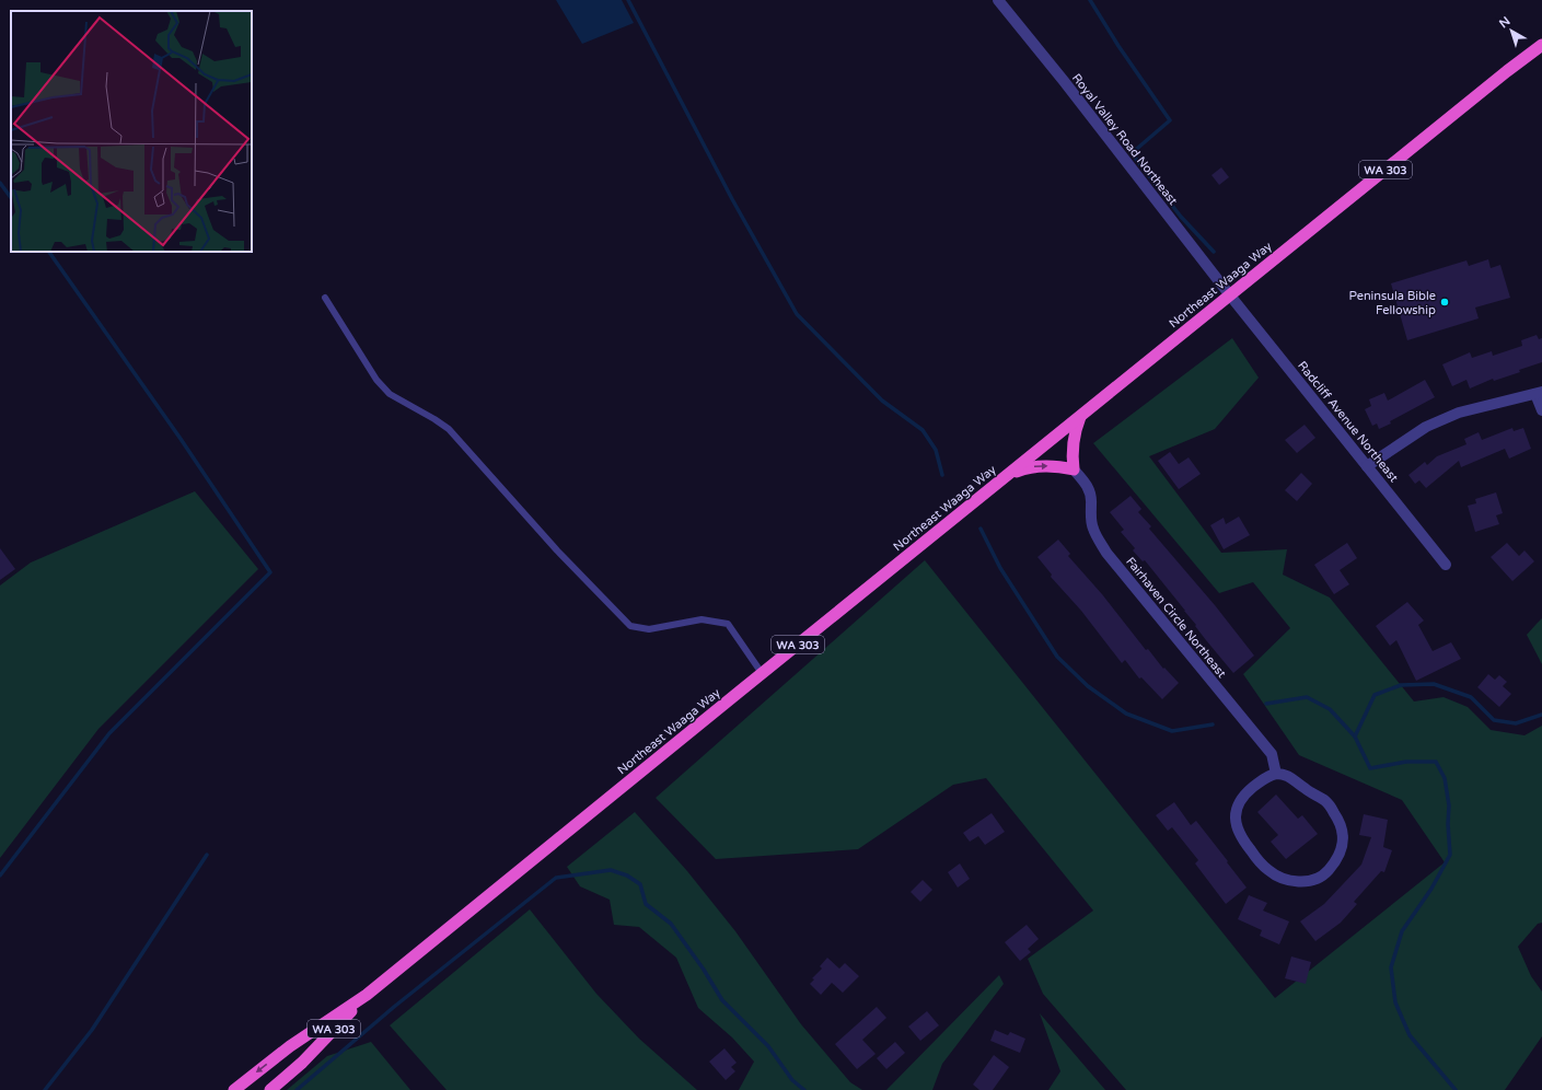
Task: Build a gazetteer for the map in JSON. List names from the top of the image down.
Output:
{
  "streets": {
    "highway": ["WA 303", "Northeast Waaga Way"],
    "street": ["Royal Valley Road Northeast", "Radcliff Avenue Northeast", "Fairhaven Circle Northeast"]
  },
  "crossings": [
    ["Royal Valley Road Northeast", "Northeast Waaga Way"],
    ["Royal Valley Road Northeast", "Radcliff Avenue Northeast"],
    ["WA 303", "Northeast Waaga Way"],
    ["Northeast Waaga Way", "Radcliff Avenue Northeast"]
  ],
  "places": ["Peninsula Bible Fellowship"],
  "north": "top left"
}
